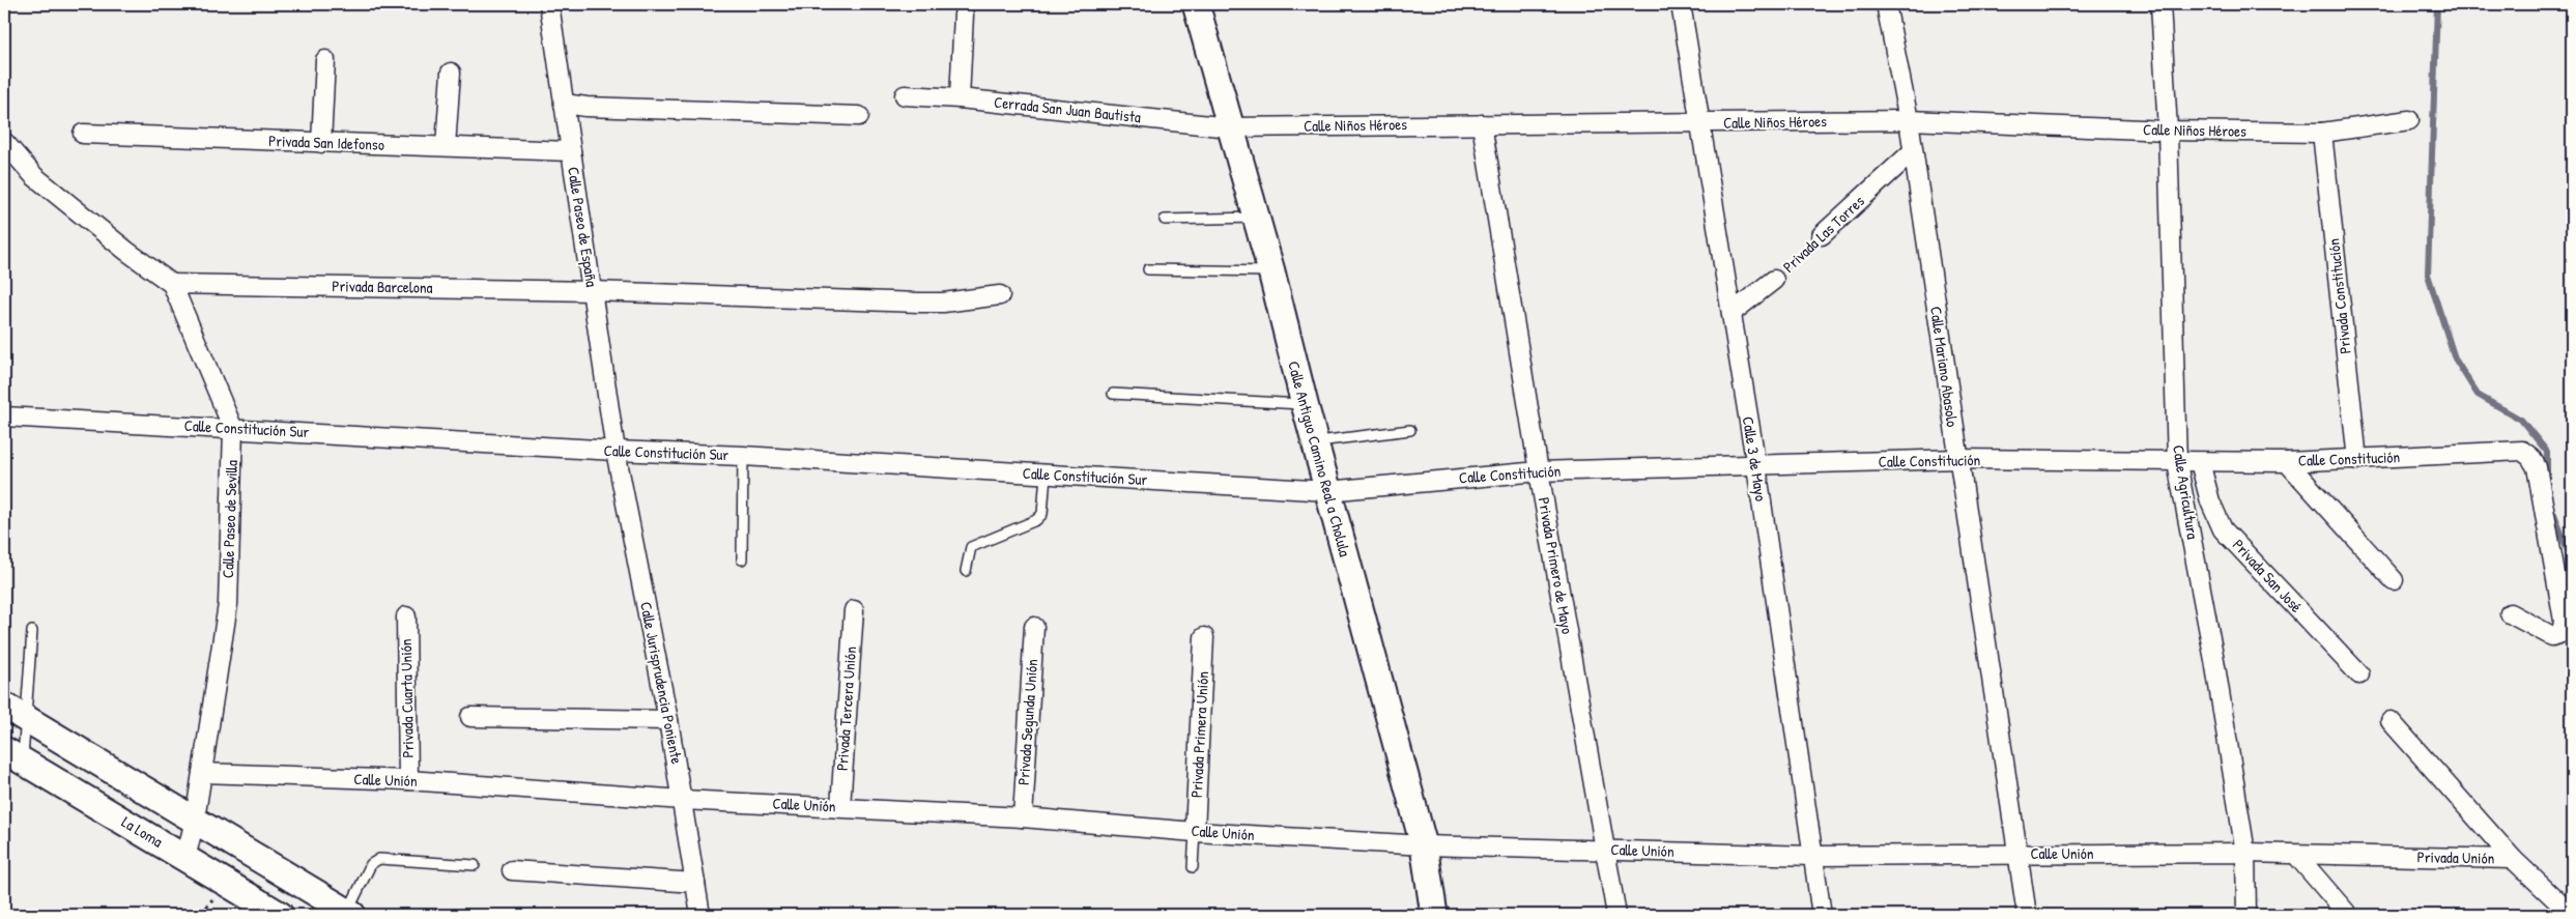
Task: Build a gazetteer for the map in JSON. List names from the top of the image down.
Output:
{
  "streets": {
    "main road": ["Calle Antiguo Camino Real a Cholula", "La Loma"],
    "street": [
      "Cerrada San Juan Bautista",
      "Calle Niños Héroes",
      "Privada San Idefonso",
      "Calle Paseo de España",
      "Privada Las Torres",
      "Privada Barcelona",
      "Privada Constitución",
      "Calle Mariano Abasolo",
      "Calle Constitución Sur",
      "Calle 3 de Mayo",
      "Calle Constitución",
      "Calle Agricultura",
      "Calle Paseo de Sevilla",
      "Privada Primero de Mayo",
      "Privada San José",
      "Calle Jurisprudencia Poniente",
      "Privada Cuarta Unión",
      "Privada Tercera Unión",
      "Privada Segunda Unión",
      "Privada Primera Unión",
      "Calle Unión",
      "Privada Unión"
    ]
  },
  "crossings": [
    ["Cerrada San Juan Bautista", "Calle Niños Héroes"],
    ["Cerrada San Juan Bautista", "Calle Antiguo Camino Real a Cholula"],
    ["Calle Niños Héroes", "Privada Constitución"],
    ["Calle Niños Héroes", "Calle Mariano Abasolo"],
    ["Calle Niños Héroes", "Calle Antiguo Camino Real a Cholula"],
    ["Calle Niños Héroes", "Calle 3 de Mayo"],
    ["Calle Niños Héroes", "Calle Agricultura"],
    ["Calle Niños Héroes", "Privada Primero de Mayo"],
    ["Privada San Idefonso", "Calle Paseo de España"],
    ["Calle Paseo de España", "Privada Barcelona"],
    ["Calle Paseo de España", "Calle Constitución Sur"],
    ["Calle Paseo de España", "Calle Jurisprudencia Poniente"],
    ["Privada Las Torres", "Calle Mariano Abasolo"],
    ["Privada Las Torres", "Calle 3 de Mayo"],
    ["Privada Barcelona", "Calle Paseo de Sevilla"],
    ["Privada Constitución", "Calle Constitución"],
    ["Calle Mariano Abasolo", "Calle Constitución"],
    ["Calle Mariano Abasolo", "Calle Unión"],
    ["Calle Constitución Sur", "Calle Antiguo Camino Real a Cholula"],
    ["Calle Constitución Sur", "Calle Constitución"],
    ["Calle Constitución Sur", "Calle Paseo de Sevilla"],
    ["Calle Constitución Sur", "Calle Jurisprudencia Poniente"],
    ["Calle Antiguo Camino Real a Cholula", "Calle Constitución"],
    ["Calle Antiguo Camino Real a Cholula", "Calle Unión"],
    ["Calle 3 de Mayo", "Calle Constitución"],
    ["Calle 3 de Mayo", "Calle Unión"],
    ["Calle Constitución", "Calle Agricultura"],
    ["Calle Constitución", "Privada Primero de Mayo"],
    ["Calle Constitución", "Privada San José"],
    ["Calle Agricultura", "Calle Unión"],
    ["Calle Agricultura", "Privada Unión"],
    ["Calle Paseo de Sevilla", "Calle Unión"],
    ["Calle Paseo de Sevilla", "La Loma"],
    ["Privada Primero de Mayo", "Calle Unión"],
    ["Calle Jurisprudencia Poniente", "Calle Unión"],
    ["Privada Cuarta Unión", "Calle Unión"],
    ["Privada Tercera Unión", "Calle Unión"],
    ["Privada Segunda Unión", "Calle Unión"],
    ["Privada Primera Unión", "Calle Unión"],
    ["Calle Unión", "Privada Unión"]
  ]
}
